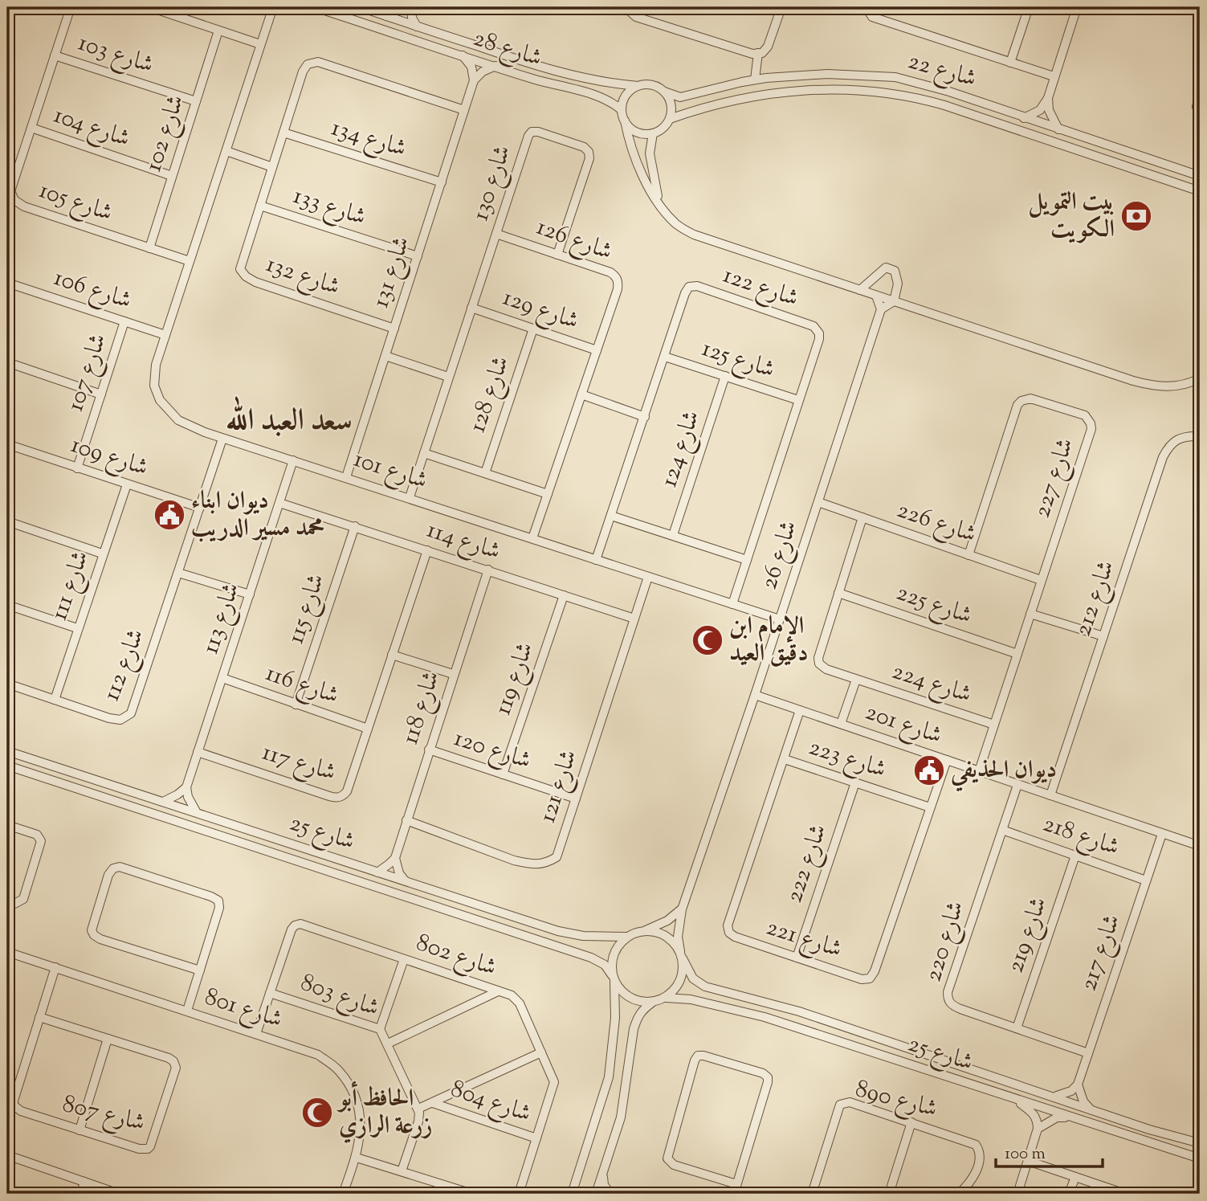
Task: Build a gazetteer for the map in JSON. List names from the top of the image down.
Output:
{
  "streets": {
    "street": [
      "شارع 28",
      "شارع 103",
      "شارع 22",
      "شارع 104",
      "شارع 102",
      "شارع 134",
      "شارع 130",
      "شارع 105",
      "شارع 133",
      "شارع 126",
      "شارع 131",
      "شارع 132",
      "شارع 122",
      "شارع 106",
      "شارع 129",
      "شارع 125",
      "شارع 107",
      "شارع 128",
      "شارع 124",
      "شارع 109",
      "شارع 101",
      "شارع 227",
      "شارع 226",
      "شارع 114",
      "شارع 26",
      "شارع 111",
      "شارع 212",
      "شارع 225",
      "شارع 115",
      "شارع 113",
      "شارع 112",
      "شارع 119",
      "شارع 224",
      "شارع 116",
      "شارع 118",
      "شارع 201",
      "شارع 120",
      "شارع 223",
      "شارع 117",
      "شارع 121",
      "شارع 25",
      "شارع 218",
      "شارع 222",
      "شارع 219",
      "شارع 221",
      "شارع 220",
      "شارع 217",
      "شارع 802",
      "شارع 803",
      "شارع 801",
      "شارع 890",
      "شارع 804",
      "شارع 807"
    ]
  },
  "crossings": [
    ["شارع 28", "شارع 22"],
    ["شارع 103", "شارع 102"],
    ["شارع 103", "شارع 105"],
    ["شارع 104", "شارع 102"],
    ["شارع 104", "شارع 105"],
    ["شارع 102", "شارع 105"],
    ["شارع 134", "شارع 131"],
    ["شارع 134", "شارع 132"],
    ["شارع 130", "شارع 126"],
    ["شارع 130", "شارع 129"],
    ["شارع 130", "شارع 101"],
    ["شارع 105", "شارع 101"],
    ["شارع 133", "شارع 131"],
    ["شارع 133", "شارع 132"],
    ["شارع 126", "شارع 129"],
    ["شارع 126", "شارع 101"],
    ["شارع 131", "شارع 132"],
    ["شارع 131", "شارع 101"],
    ["شارع 122", "شارع 125"],
    ["شارع 122", "شارع 101"],
    ["شارع 106", "شارع 107"],
    ["شارع 106", "شارع 101"],
    ["شارع 129", "شارع 128"],
    ["شارع 125", "شارع 124"],
    ["شارع 107", "شارع 109"],
    ["شارع 109", "شارع 111"],
    ["شارع 109", "شارع 112"],
    ["شارع 101", "شارع 26"],
    ["شارع 101", "شارع 113"],
    ["شارع 101", "شارع 112"],
    ["شارع 101", "شارع 121"],
    ["شارع 227", "شارع 226"],
    ["شارع 227", "شارع 225"],
    ["شارع 227", "شارع 224"],
    ["شارع 227", "شارع 201"],
    ["شارع 226", "شارع 26"],
    ["شارع 226", "شارع 224"],
    ["شارع 114", "شارع 115"],
    ["شارع 114", "شارع 113"],
    ["شارع 114", "شارع 119"],
    ["شارع 114", "شارع 118"],
    ["شارع 114", "شارع 117"],
    ["شارع 114", "شارع 121"],
    ["شارع 26", "شارع 201"],
    ["شارع 26", "شارع 25"],
    ["شارع 111", "شارع 112"],
    ["شارع 212", "شارع 201"],
    ["شارع 225", "شارع 224"],
    ["شارع 115", "شارع 116"],
    ["شارع 113", "شارع 116"],
    ["شارع 113", "شارع 117"],
    ["شارع 119", "شارع 120"],
    ["شارع 224", "شارع 201"],
    ["شارع 116", "شارع 117"],
    ["شارع 118", "شارع 120"],
    ["شارع 118", "شارع 121"],
    ["شارع 201", "شارع 221"],
    ["شارع 201", "شارع 220"],
    ["شارع 201", "شارع 217"],
    ["شارع 120", "شارع 121"],
    ["شارع 223", "شارع 222"],
    ["شارع 223", "شارع 221"],
    ["شارع 218", "شارع 219"],
    ["شارع 218", "شارع 220"],
    ["شارع 218", "شارع 217"],
    ["شارع 222", "شارع 221"],
    ["شارع 219", "شارع 220"],
    ["شارع 220", "شارع 217"],
    ["شارع 802", "شارع 803"],
    ["شارع 802", "شارع 801"],
    ["شارع 802", "شارع 804"],
    ["شارع 803", "شارع 804"],
    ["شارع 801", "شارع 807"]
  ],
  "districts": ["سعد العبد الله"],
  "places": {
    "bank": ["بيت التمويل الكويت"],
    "public building": ["ديوان ابناء محمد مسير الدريب", "ديوان الحذيفي"],
    "mosque": ["الإمام ابن دقيق العيد", "الحافظ أبو زرعة الرازي"]
  },
  "scale_bar": "100 m"
}
